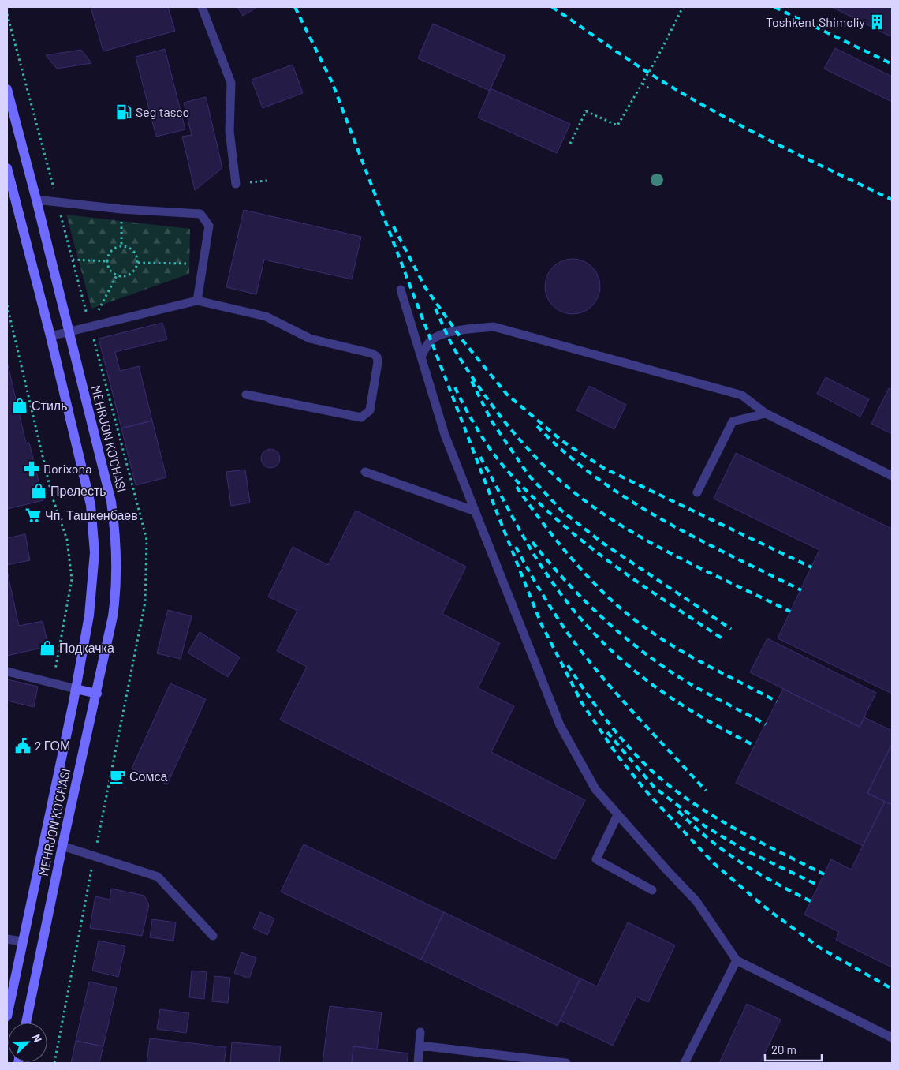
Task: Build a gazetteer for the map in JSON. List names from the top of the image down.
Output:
{
  "streets": {
    "main road": ["MEHRJON KO'CHASI"]
  },
  "places": {
    "building": ["Toshkent Shimoliy"],
    "fuel station": ["Seg tasco"],
    "shop": ["Стиль", "Прелесть", "Подкачка"],
    "pharmacy": ["Dorixona"],
    "supermarket": ["Чп. Ташкенбаев"],
    "public building": ["2 ГОМ"],
    "cafe": ["Сомса"]
  },
  "scale_bar": "20 m",
  "north": "top right"
}
